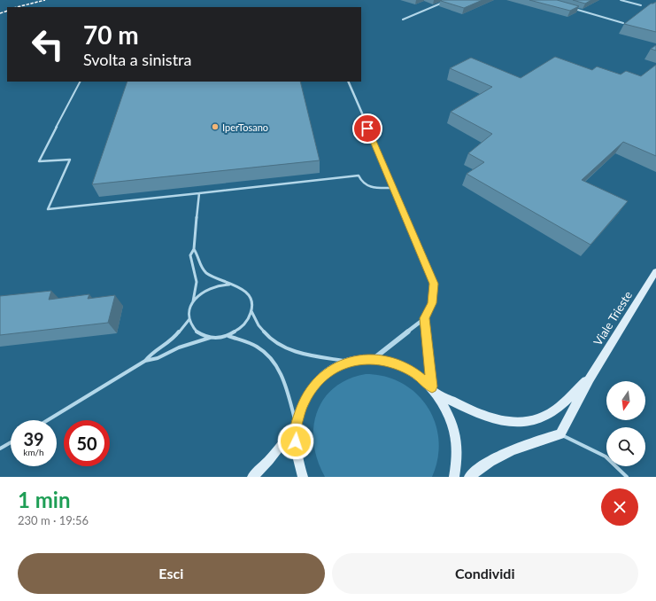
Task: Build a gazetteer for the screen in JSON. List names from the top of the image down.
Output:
{
  "streets": {
    "main road": ["Viale Trieste"]
  },
  "places": ["IperTosano"],
  "north": "bottom",
  "page": {
    "turn": ["70 m", "Svolta a sinistra"],
    "speed": "39 km/h",
    "limit": "50",
    "heading": ["1 min", "230 m · 19:56"],
    "buttons": ["Esci", "Condividi"]
  }
}
